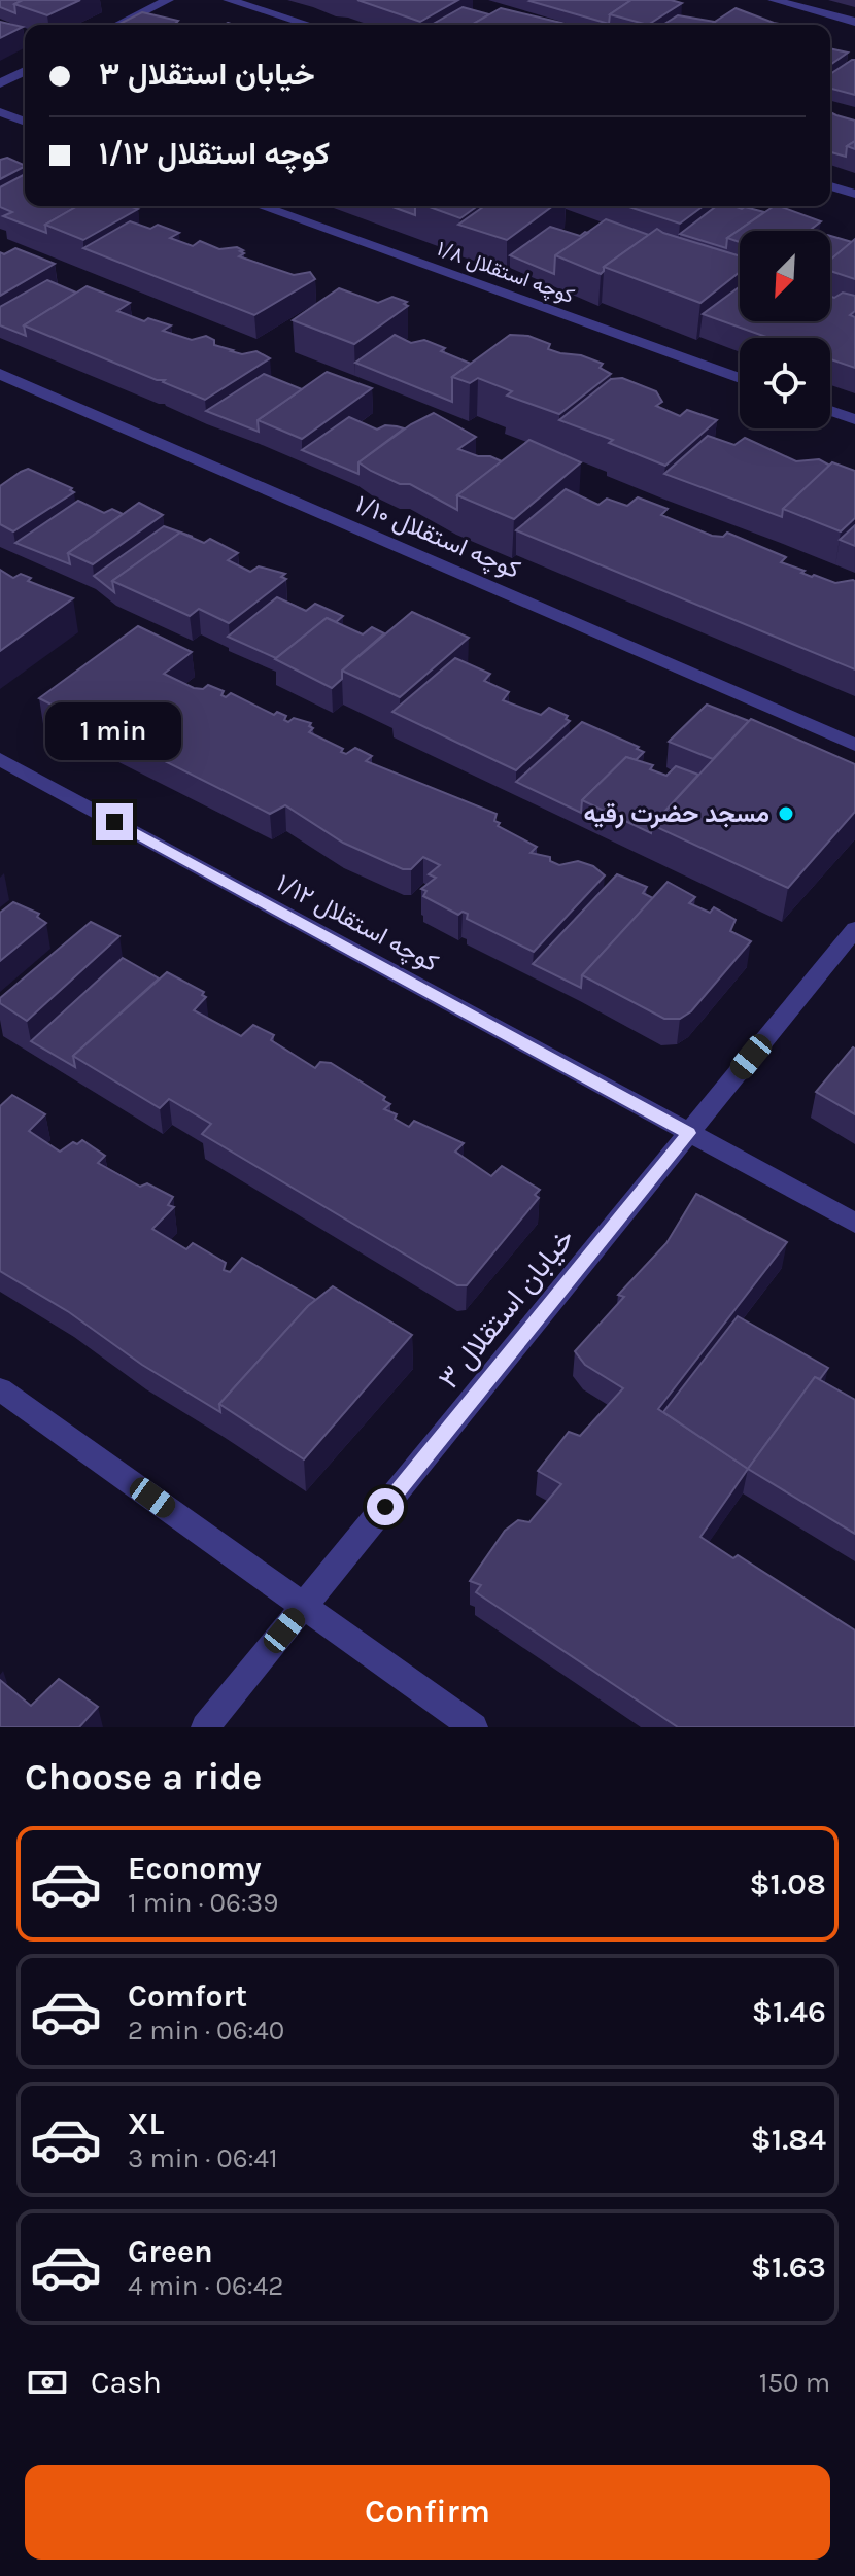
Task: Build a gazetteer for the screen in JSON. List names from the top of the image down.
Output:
{
  "streets": {
    "street": [
      "کوچه استقلال ۱/۸",
      "کوچه استقلال ۱/۱۰",
      "کوچه استقلال ۱/۱۲",
      "خیابان استقلال ۳"
    ]
  },
  "crossings": [
    ["کوچه استقلال ۱/۱۲", "خیابان استقلال ۳"]
  ],
  "places": ["مسجد حضرت رقیه"],
  "north": "bottom left",
  "page": {
    "banner": ["خیابان استقلال ۳", "کوچه استقلال ۱/۱۲"],
    "bubble": "1 min",
    "heading": "Choose a ride",
    "list": [
      {
        "name": "Economy",
        "note": "1 min · 06:39",
        "value": "$1.08"
      },
      {
        "name": "Comfort",
        "note": "2 min · 06:40",
        "value": "$1.46"
      },
      {
        "name": "XL",
        "note": "3 min · 06:41",
        "value": "$1.84"
      },
      {
        "name": "Green",
        "note": "4 min · 06:42",
        "value": "$1.63"
      }
    ],
    "pay": ["Cash", "150 m"],
    "buttons": "Confirm"
  }
}
